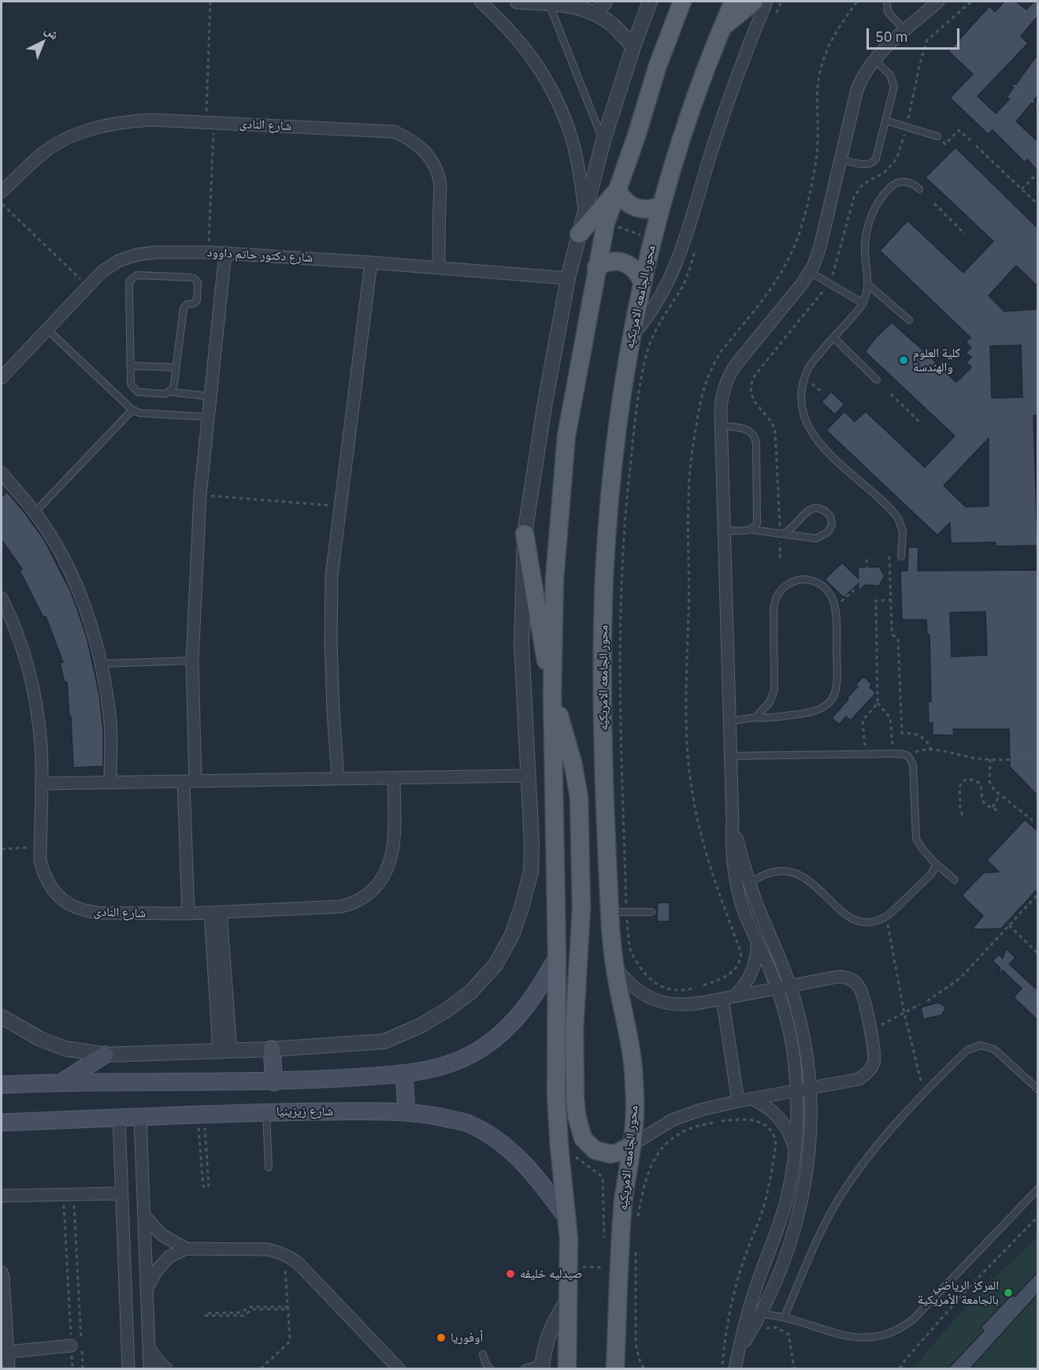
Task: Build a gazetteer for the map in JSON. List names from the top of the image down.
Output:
{
  "streets": {
    "main road": ["محور الجامعه الامريكيه", "شارع زيزينيا"],
    "street": ["شارع النادى", "شارع دكتور حاتم داوود"]
  },
  "crossings": [
    ["شارع النادى", "شارع دكتور حاتم داوود"]
  ],
  "places": [
    "كلية العلوم والهندسة",
    "صيدليه خليفه",
    "المركز الرياضي بالجامعة الأمريكية",
    "أوفوريا"
  ],
  "scale_bar": "50 m",
  "north": "top right"
}
